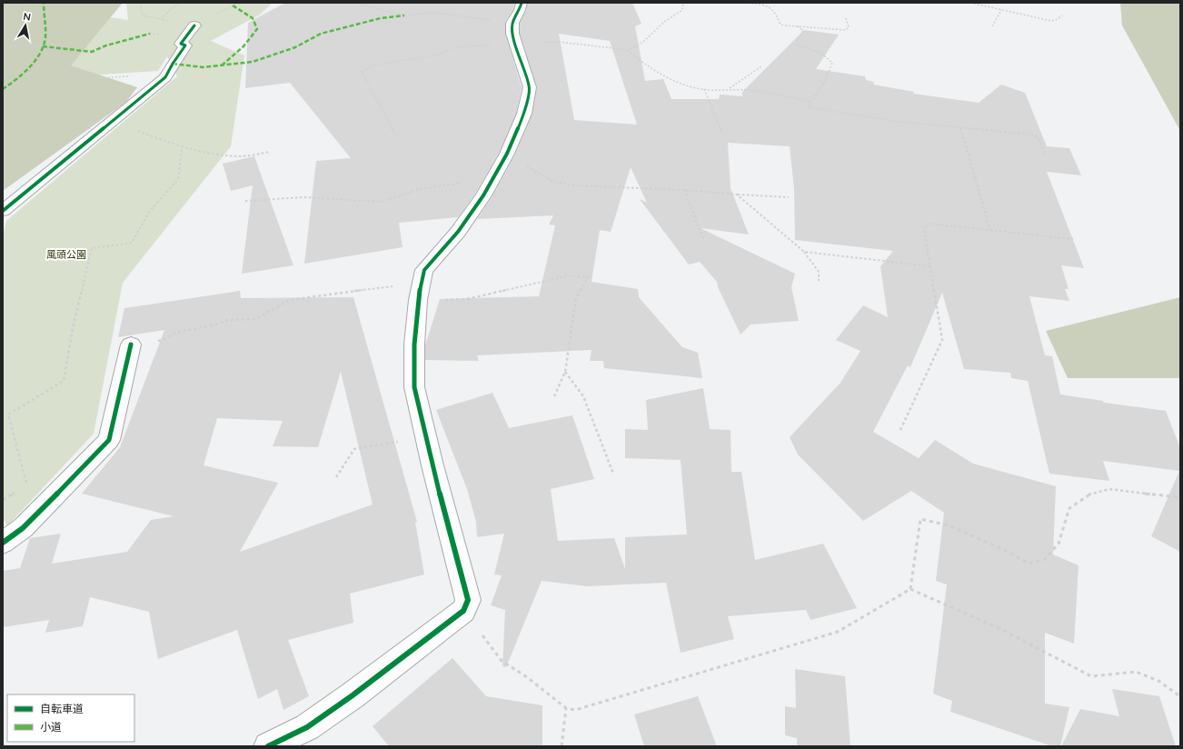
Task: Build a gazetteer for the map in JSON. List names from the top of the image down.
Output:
{
  "parks": ["風頭公園"],
  "legend": ["自転車道", "小道"],
  "north": "top"
}
